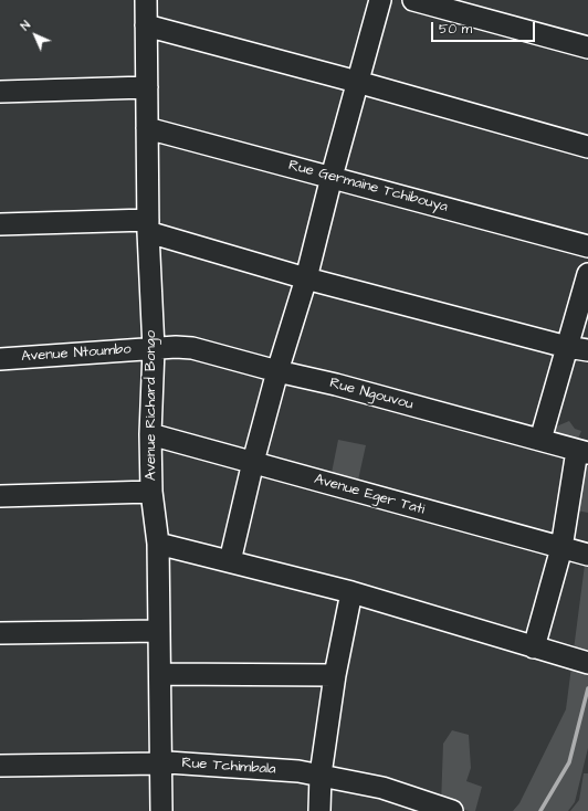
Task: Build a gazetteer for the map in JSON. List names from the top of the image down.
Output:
{
  "streets": {
    "street": [
      "Rue Germaine Tchibouya",
      "Avenue Ntoumbo",
      "Rue Ngouvou",
      "Avenue Richard Bongo",
      "Avenue Eger Tati",
      "Rue Tchimbala"
    ]
  },
  "crossings": [
    ["Rue Germaine Tchibouya", "Avenue Richard Bongo"],
    ["Avenue Ntoumbo", "Rue Ngouvou"],
    ["Avenue Ntoumbo", "Avenue Richard Bongo"],
    ["Rue Ngouvou", "Avenue Richard Bongo"],
    ["Avenue Richard Bongo", "Avenue Eger Tati"],
    ["Avenue Richard Bongo", "Rue Tchimbala"]
  ],
  "scale_bar": "50 m",
  "north": "top left"
}
